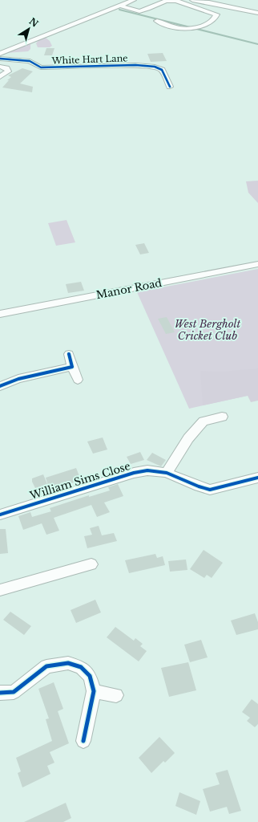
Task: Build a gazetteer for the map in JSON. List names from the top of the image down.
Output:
{
  "streets": {
    "street": ["White Hart Lane", "Manor Road", "William Sims Close"]
  },
  "parks": ["West Bergholt Cricket Club"],
  "north": "top right"
}
